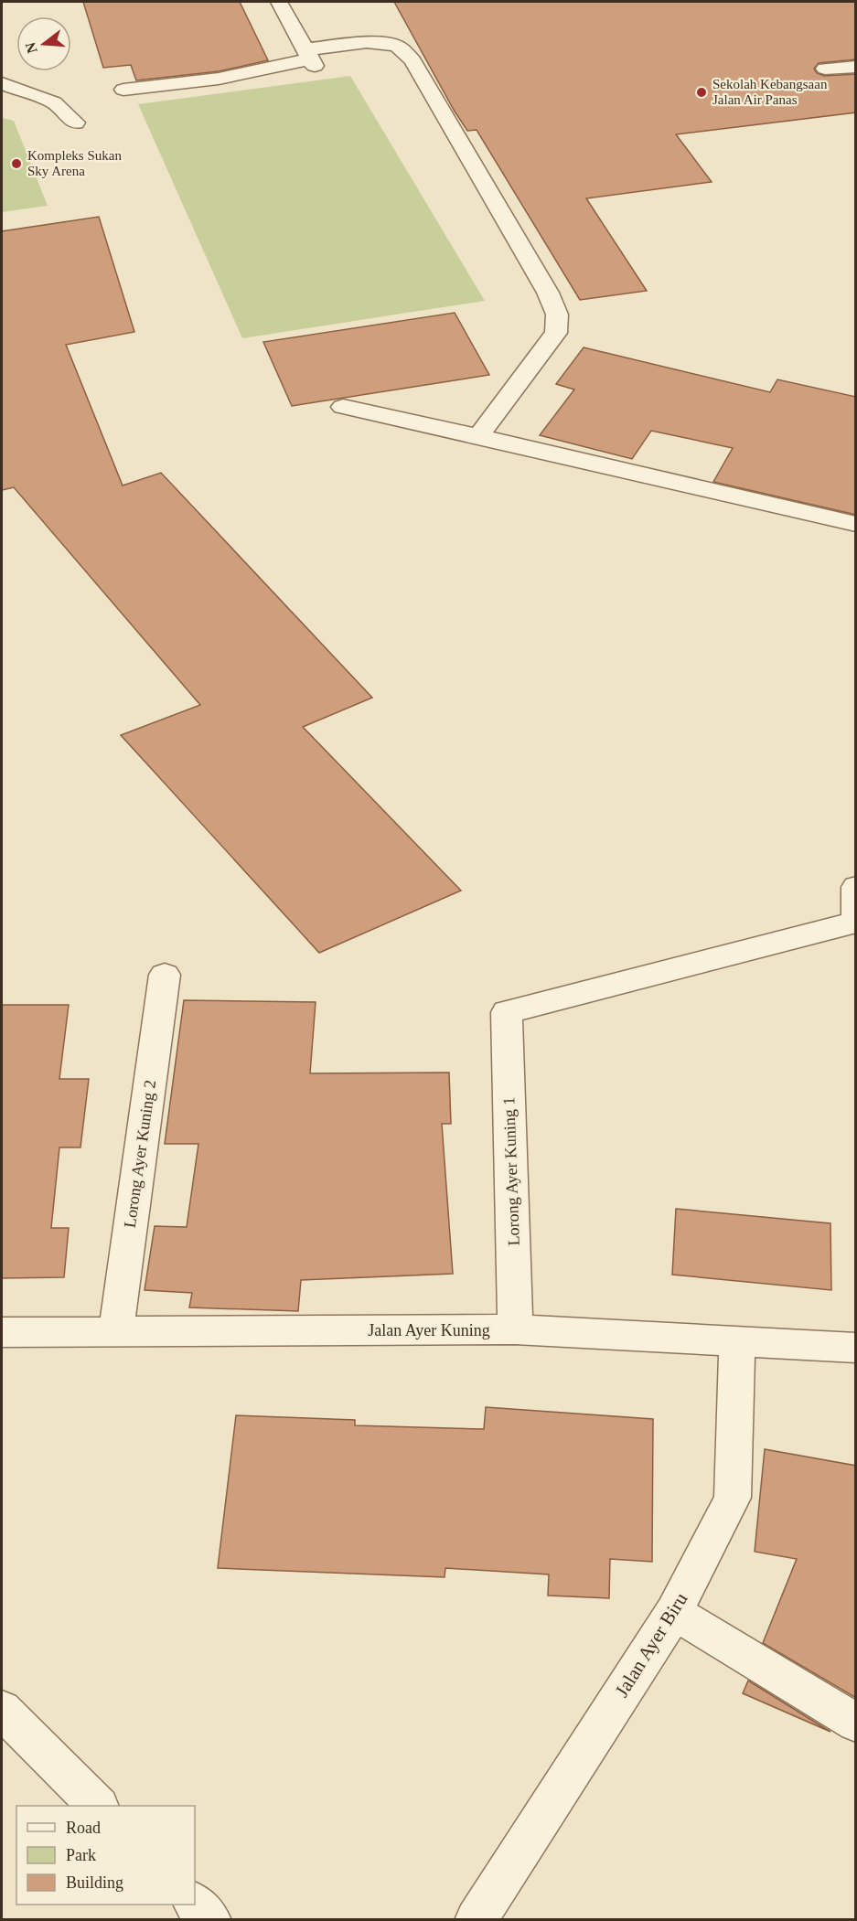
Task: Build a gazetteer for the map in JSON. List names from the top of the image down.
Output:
{
  "streets": {
    "street": [
      "Lorong Ayer Kuning 2",
      "Lorong Ayer Kuning 1",
      "Jalan Ayer Kuning",
      "Jalan Ayer Biru"
    ]
  },
  "crossings": [
    ["Lorong Ayer Kuning 2", "Jalan Ayer Kuning"],
    ["Lorong Ayer Kuning 1", "Jalan Ayer Kuning"],
    ["Jalan Ayer Kuning", "Jalan Ayer Biru"]
  ],
  "places": ["Sekolah Kebangsaan Jalan Air Panas", "Kompleks Sukan Sky Arena"],
  "legend": ["Road", "Park", "Building"],
  "north": "left"
}
